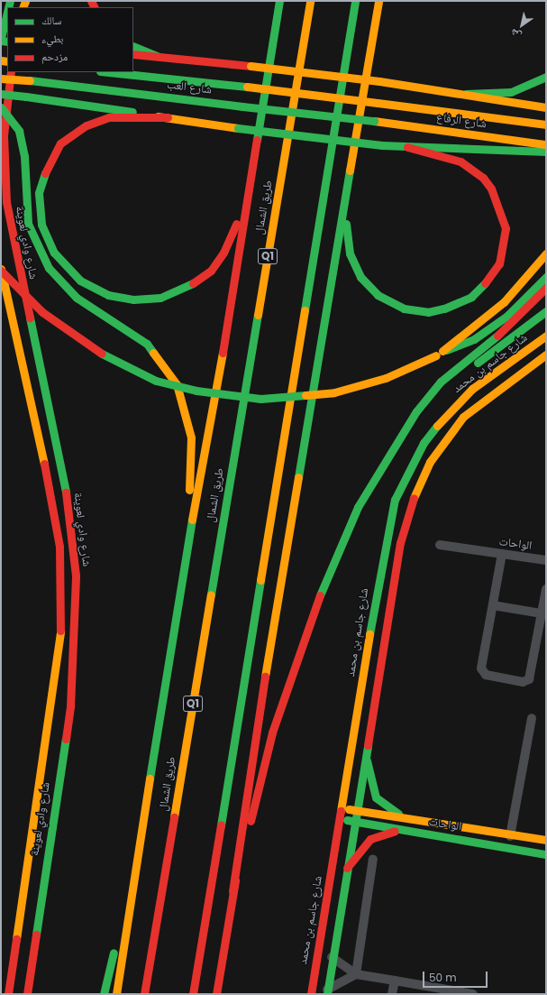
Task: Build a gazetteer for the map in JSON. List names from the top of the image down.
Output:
{
  "streets": {
    "main road": [
      "شارع العب",
      "شارع الرفاع",
      "طريق الشمال",
      "شارع وادي لعوينة",
      "Q1",
      "شارع جاسم بن محمد",
      "الواحات"
    ]
  },
  "crossings": [
    ["شارع العب", "شارع الرفاع"],
    ["شارع جاسم بن محمد", "الواحات"]
  ],
  "legend": ["سالك", "بطيء", "مزدحم"],
  "scale_bar": "50 m",
  "north": "bottom left"
}
